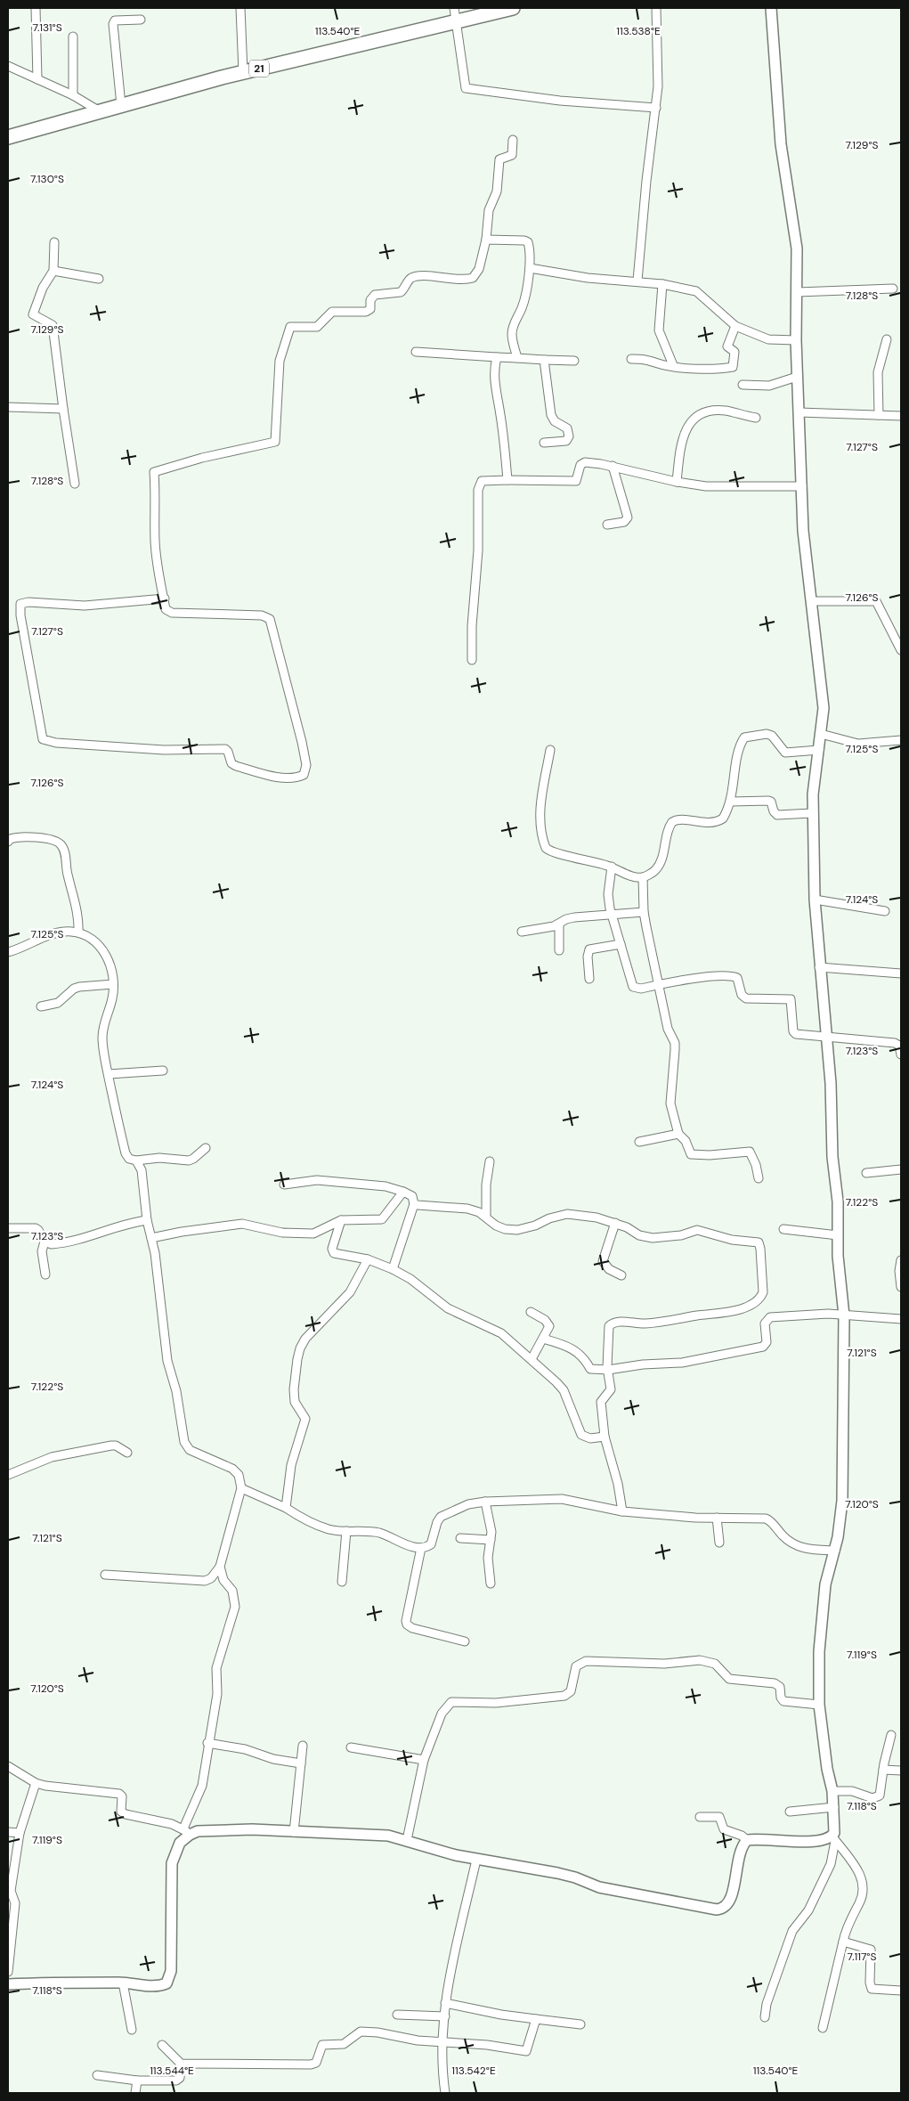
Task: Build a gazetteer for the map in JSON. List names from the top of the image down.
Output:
{
  "streets": {
    "highway": ["21"]
  },
  "coordinates": [
    "7.131°S",
    "113.540°E",
    "113.538°E",
    "7.129°S",
    "7.130°S",
    "7.128°S",
    "7.127°S",
    "7.126°S",
    "7.125°S",
    "7.124°S",
    "7.123°S",
    "7.122°S",
    "7.121°S",
    "7.120°S",
    "7.119°S",
    "7.118°S",
    "7.117°S",
    "113.544°E",
    "113.542°E"
  ]
}
